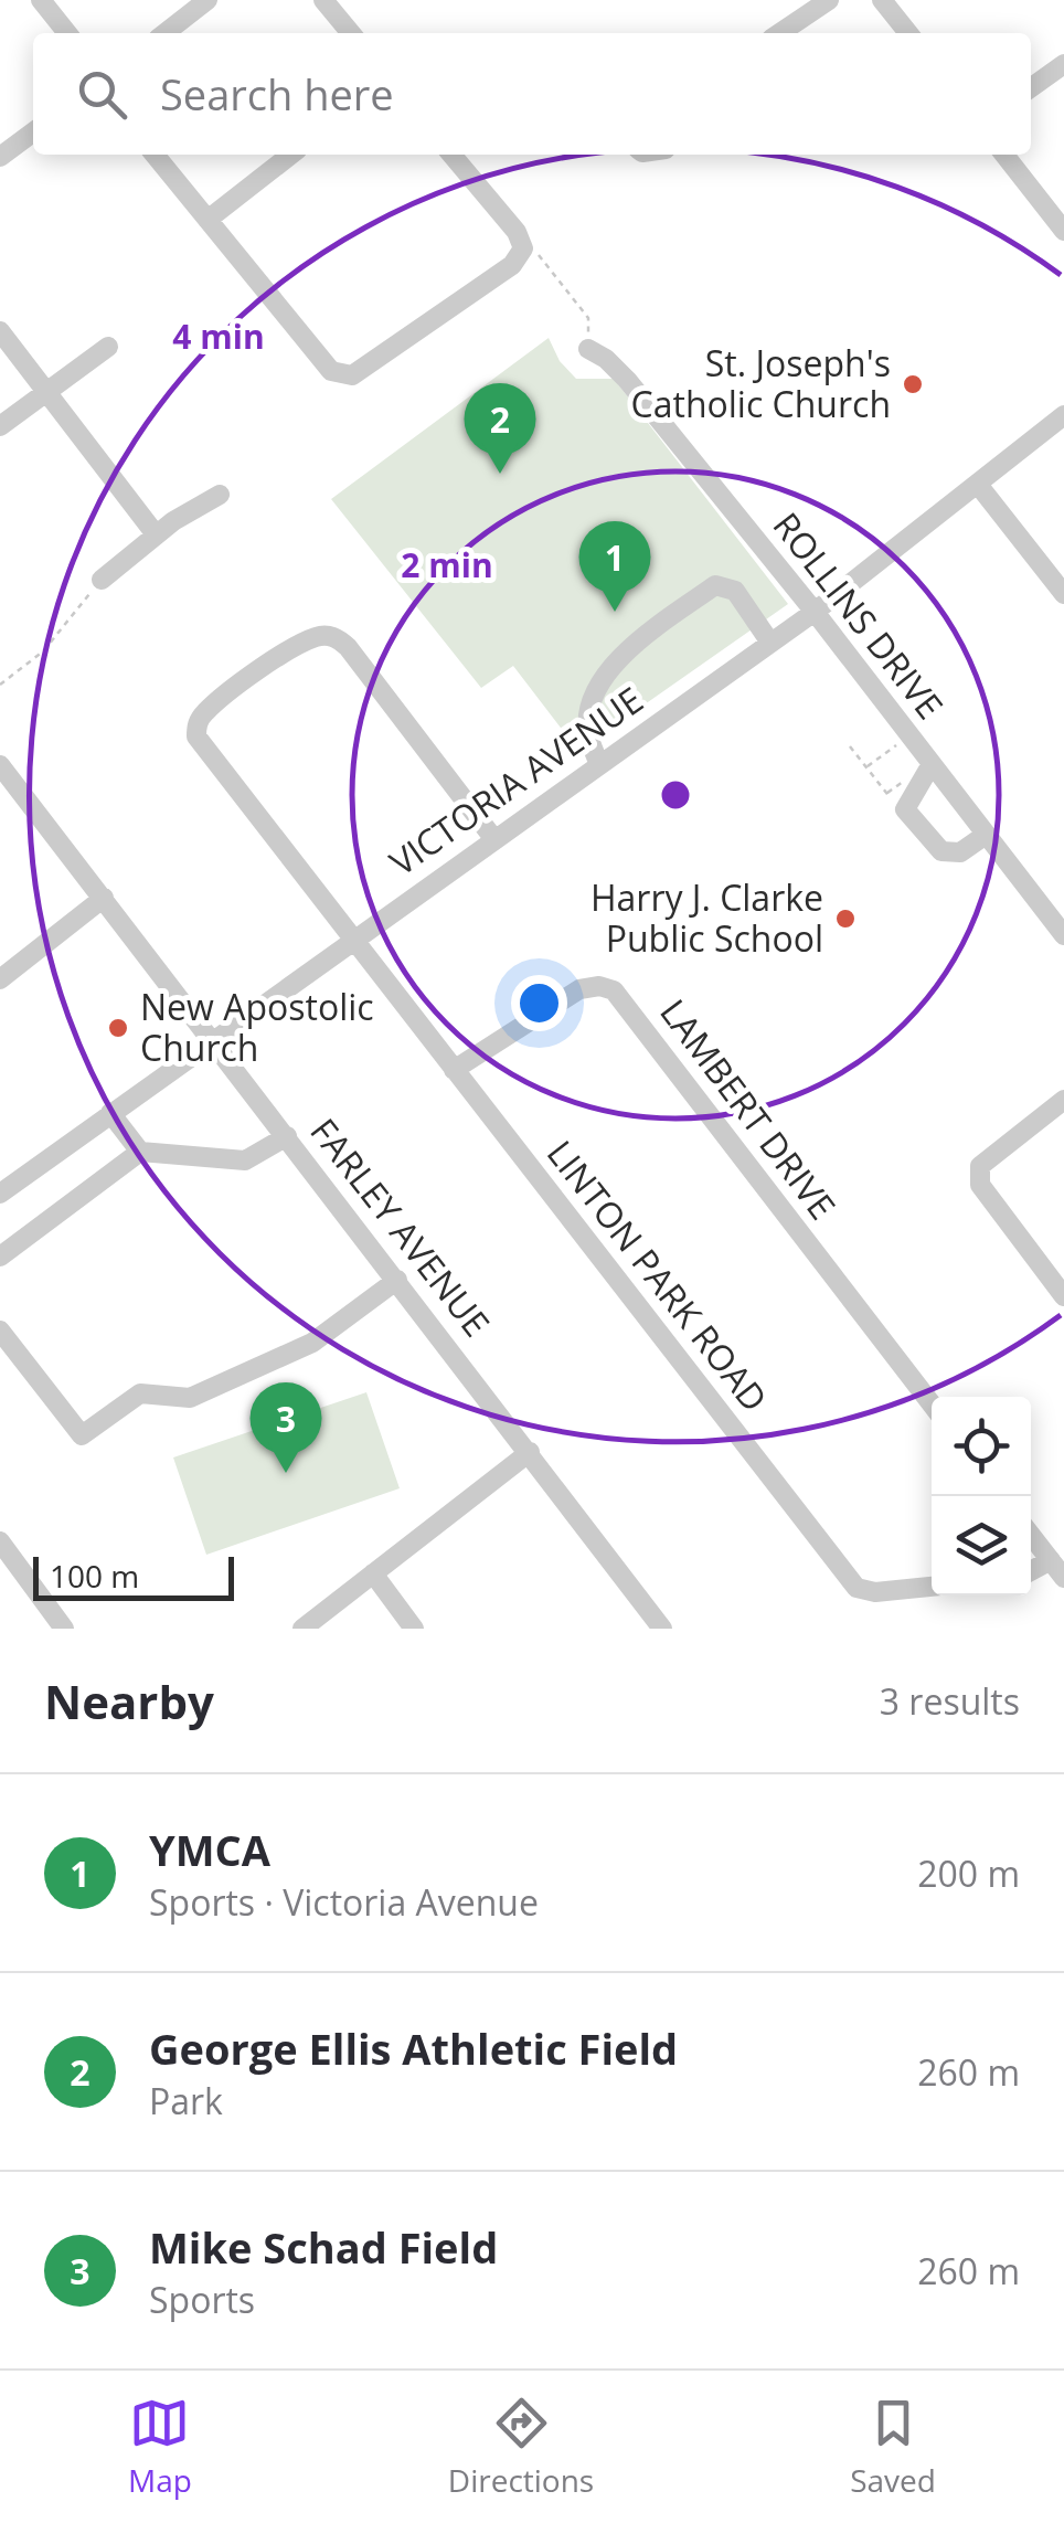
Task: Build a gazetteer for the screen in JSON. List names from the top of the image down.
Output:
{
  "streets": {
    "street": [
      "ROLLINS DRIVE",
      "VICTORIA AVENUE",
      "LAMBERT DRIVE",
      "FARLEY AVENUE",
      "LINTON PARK ROAD"
    ]
  },
  "crossings": [
    ["ROLLINS DRIVE", "VICTORIA AVENUE"],
    ["VICTORIA AVENUE", "FARLEY AVENUE"],
    ["VICTORIA AVENUE", "LINTON PARK ROAD"],
    ["LAMBERT DRIVE", "LINTON PARK ROAD"]
  ],
  "places": ["St. Joseph's Catholic Church", "Harry J. Clarke Public School", "New Apostolic Church"],
  "scale_bar": "100 m",
  "page": {
    "search": "Search here",
    "pins": ["2", "1", "3"],
    "scale": "100 m",
    "heading": ["Nearby", "3 results"],
    "list": [
      {
        "mark": "1",
        "name": "YMCA",
        "note": "Sports · Victoria Avenue",
        "value": "200 m"
      },
      {
        "mark": "2",
        "name": "George Ellis Athletic Field",
        "note": "Park",
        "value": "260 m"
      },
      {
        "mark": "3",
        "name": "Mike Schad Field",
        "note": "Sports",
        "value": "260 m"
      }
    ],
    "nav": ["Map", "Directions", "Saved"]
  },
  "rings": ["4 min", "2 min"]
}
